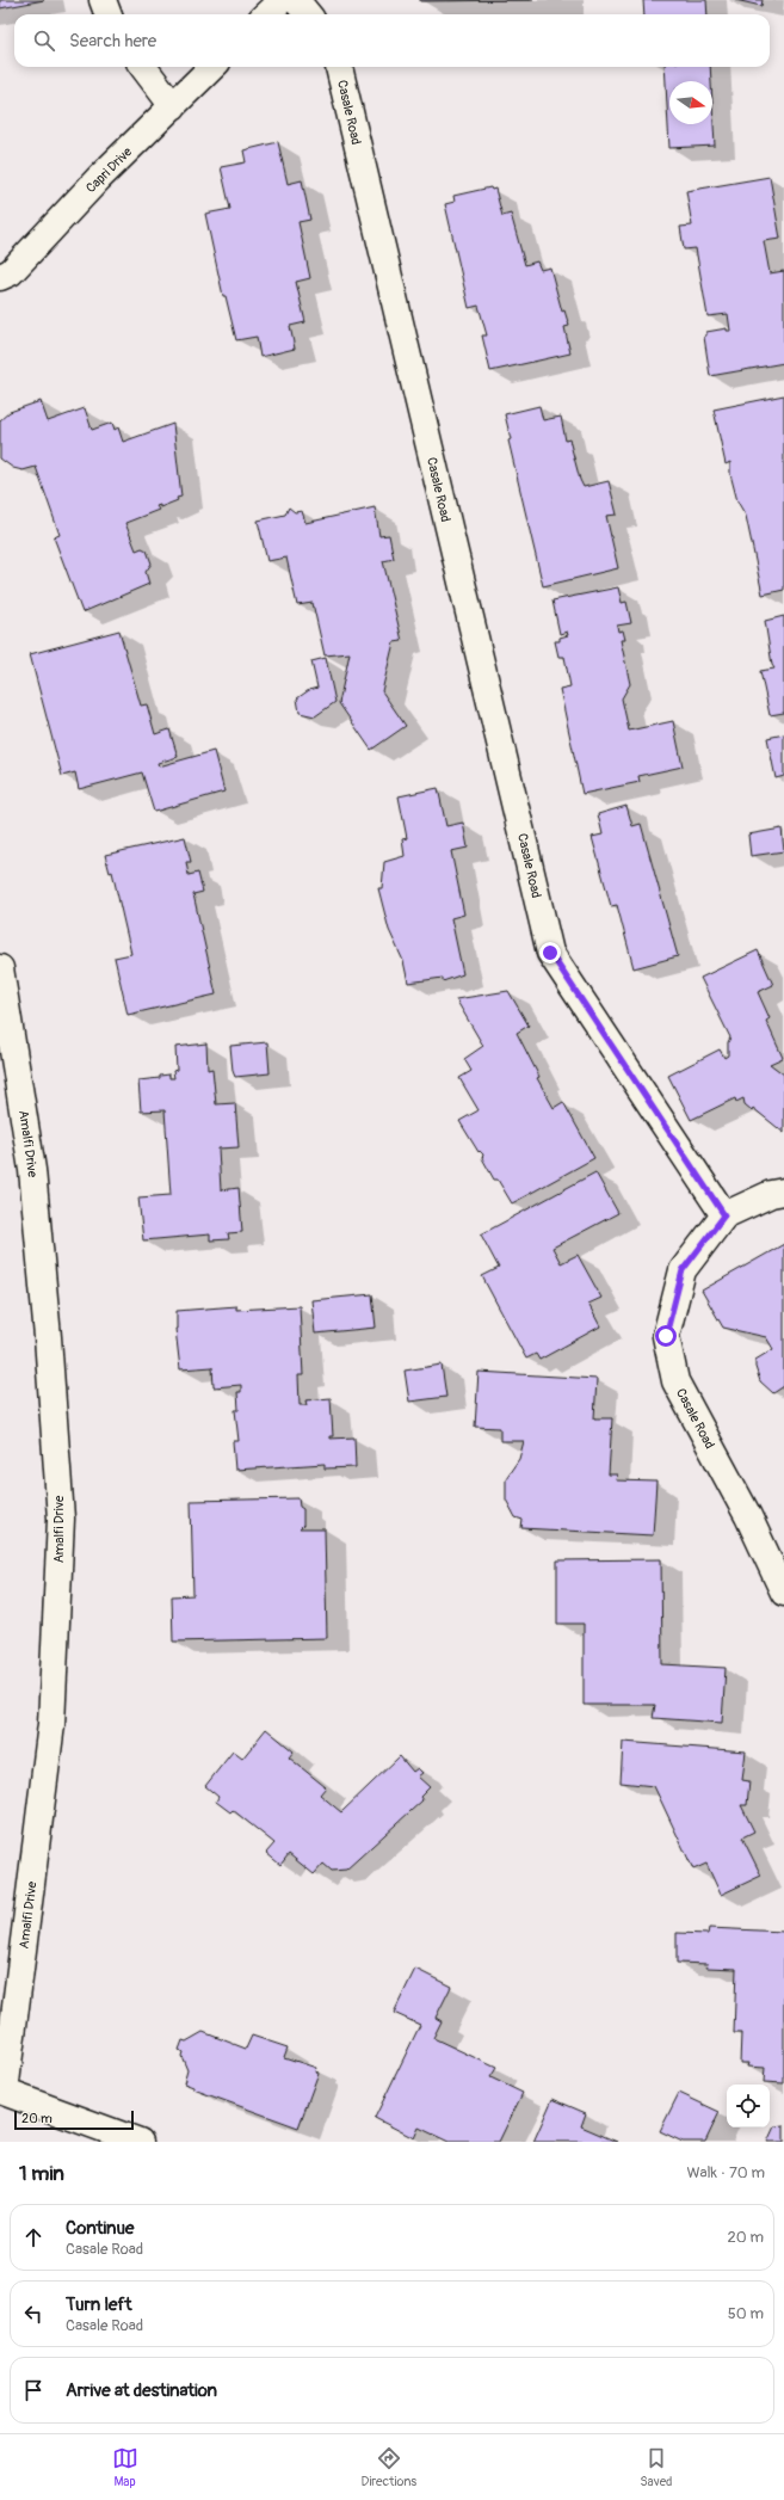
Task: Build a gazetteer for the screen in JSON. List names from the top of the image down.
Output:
{
  "streets": {
    "street": ["Casale Road", "Capri Drive", "Amalfi Drive"]
  },
  "scale_bar": "20 m",
  "north": "right",
  "page": {
    "search": "Search here",
    "scale": "20 m",
    "heading": ["1 min", "Walk · 70 m"],
    "list": [
      ["Continue", "Casale Road", "20 m"],
      ["Turn left", "Casale Road", "50 m"],
      "Arrive at destination"
    ],
    "nav": ["Map", "Directions", "Saved"]
  }
}
